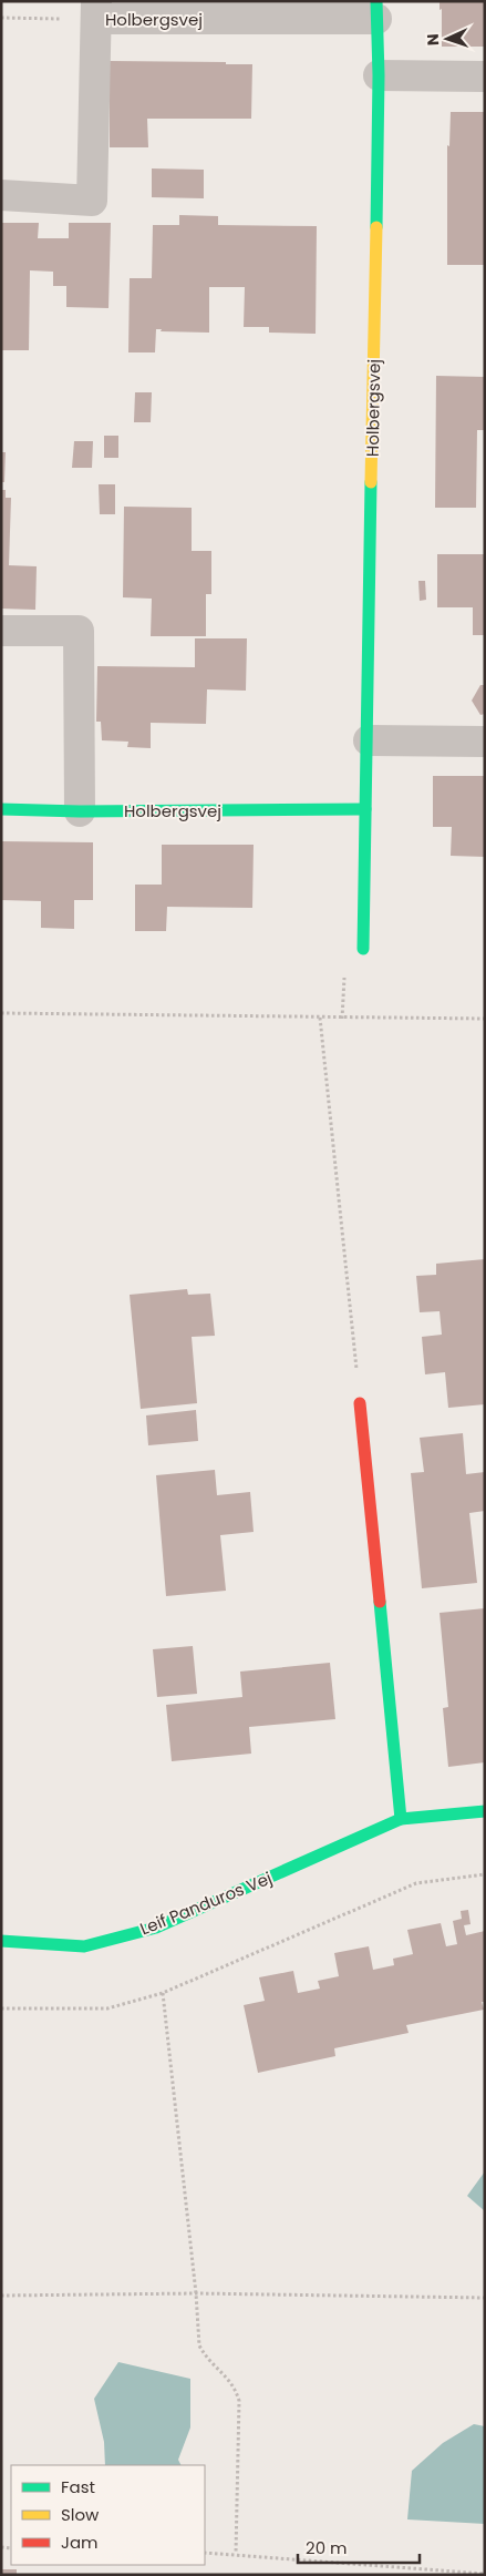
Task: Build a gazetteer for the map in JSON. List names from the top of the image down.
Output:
{
  "streets": {
    "street": ["Holbergsvej", "Leif Panduros Vej"]
  },
  "legend": ["Fast", "Slow", "Jam"],
  "scale_bar": "20 m",
  "north": "left"
}
